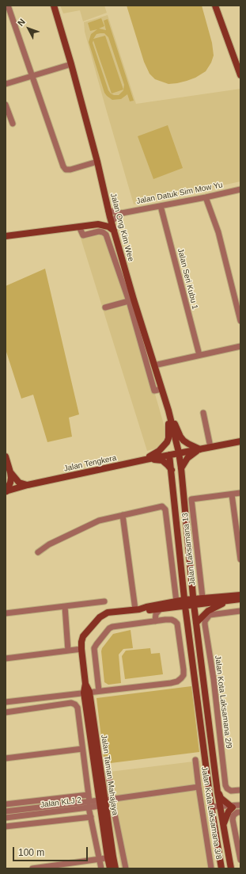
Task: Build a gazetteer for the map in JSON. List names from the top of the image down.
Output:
{
  "streets": {
    "main road": ["Jalan Ong Kim Wee", "Jalan Tengkera", "Jalan Taman Mahajaya"],
    "street": [
      "Jalan Datuk Sim Mow Yu",
      "Jalan Seri Kubu 1",
      "Jalan Laksamana 13",
      "Jalan Kota Laksamana 2/9",
      "Jalan KLJ 2",
      "Jalan Kota Laksamana 3/8"
    ]
  },
  "crossings": [
    ["Jalan Datuk Sim Mow Yu", "Jalan Ong Kim Wee"],
    ["Jalan Datuk Sim Mow Yu", "Jalan Seri Kubu 1"],
    ["Jalan Ong Kim Wee", "Jalan Tengkera"],
    ["Jalan Taman Mahajaya", "Jalan KLJ 2"],
    ["Jalan KLJ 2", "Jalan Kota Laksamana 3/8"]
  ],
  "scale_bar": "100 m",
  "north": "top left"
}
